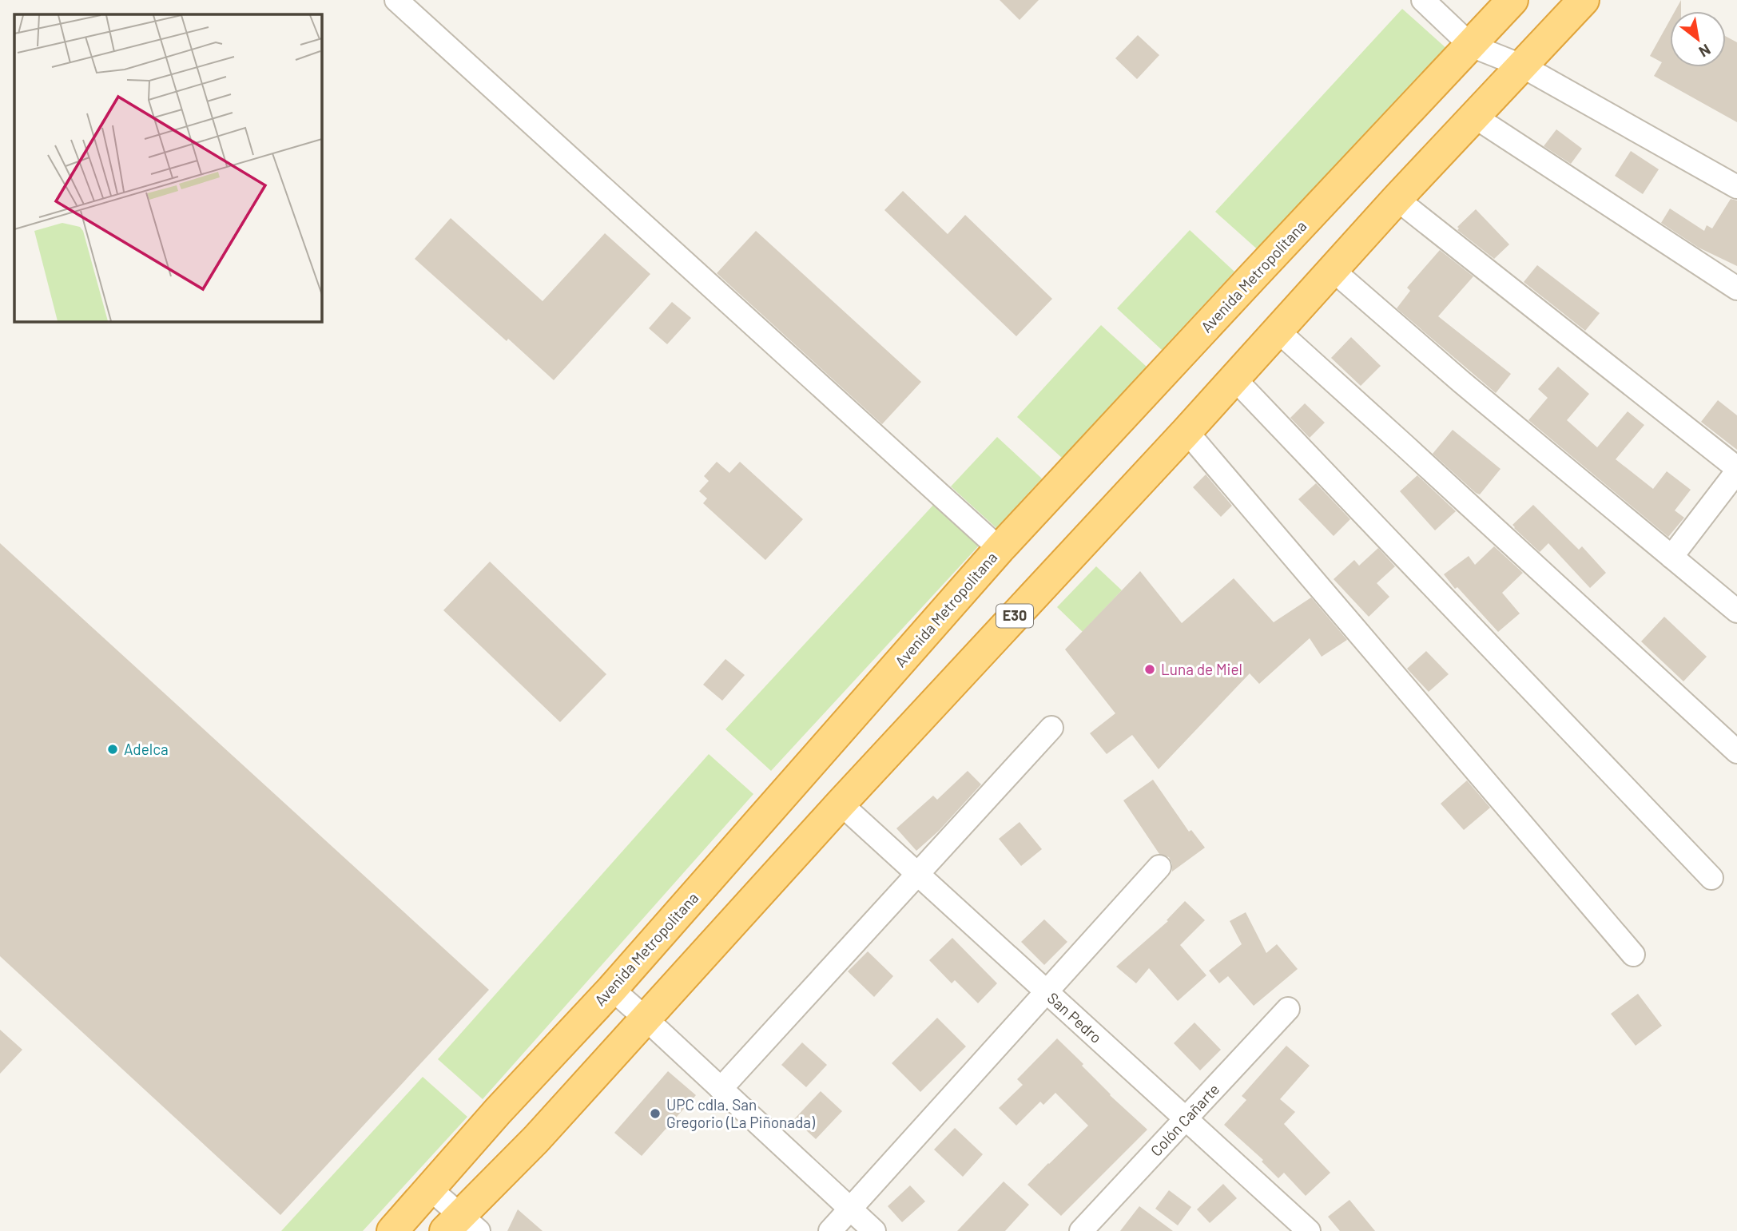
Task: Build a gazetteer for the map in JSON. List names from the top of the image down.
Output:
{
  "streets": {
    "highway": ["Avenida Metropolitana", "E30"],
    "street": ["San Pedro", "Colón Cañarte"]
  },
  "crossings": [
    ["E30", "San Pedro"],
    ["San Pedro", "Colón Cañarte"]
  ],
  "places": ["Luna de Miel", "Adelca", "UPC cdla. San Gregorio (La Piñonada)"],
  "north": "bottom right"
}
